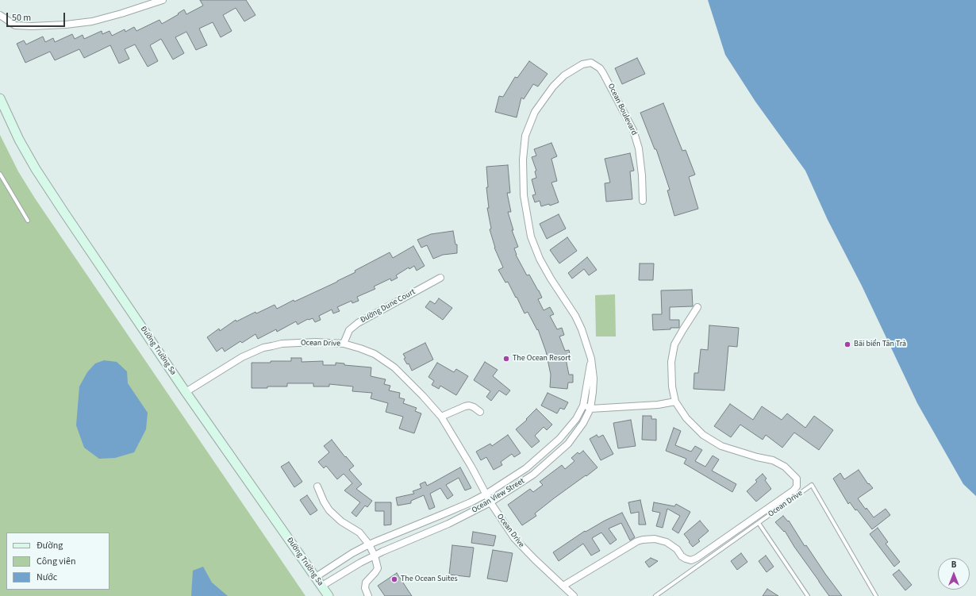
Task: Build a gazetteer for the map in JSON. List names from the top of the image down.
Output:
{
  "streets": {
    "main road": ["Đường Trường Sa"],
    "street": [
      "Ocean Boulevard",
      "Đường Dune Court",
      "Ocean Drive",
      "Ocean View Street"
    ]
  },
  "crossings": [
    ["Ocean Boulevard", "Ocean View Street"],
    ["Đường Dune Court", "Ocean Drive"],
    ["Ocean Drive", "Đường Trường Sa"],
    ["Ocean Drive", "Ocean View Street"],
    ["Đường Trường Sa", "Ocean View Street"]
  ],
  "places": ["Bãi biển Tân Trà", "The Ocean Resort", "The Ocean Suites"],
  "legend": ["Đường", "Công viên", "Nước"],
  "scale_bar": "50 m",
  "north": "top"
}
